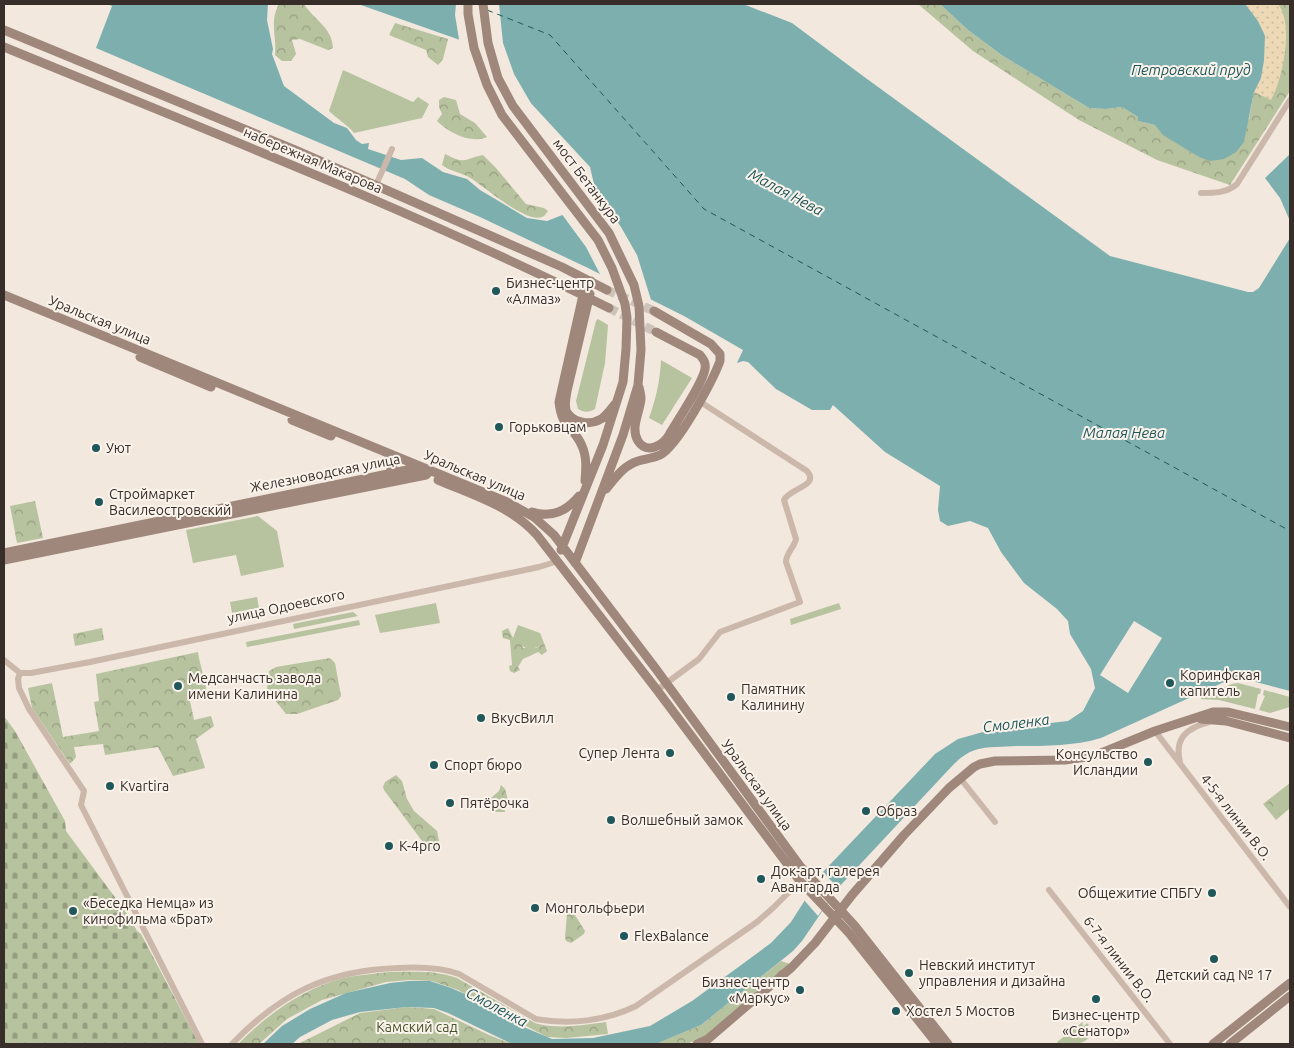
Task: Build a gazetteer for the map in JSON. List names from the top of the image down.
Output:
{
  "streets": {
    "main road": [
      "набережная Макарова",
      "мост Бетанкура",
      "Уральская улица",
      "Железноводская улица",
      "улица Одоевского"
    ],
    "street": ["4-5-я линии В.О.", "6-7-я линии В.О."]
  },
  "crossings": [
    ["Уральская улица", "Железноводская улица"],
    ["Уральская улица", "улица Одоевского"]
  ],
  "water": ["Петровский пруд", "Малая Нева", "Смоленка"],
  "parks": ["Камский сад"],
  "places": [
    "Бизнес-центр «Алмаз»",
    "Горьковцам",
    "Уют",
    "Строймаркет Василеостровский",
    "Коринфская капитель",
    "Медсанчасть завода имени Калинина",
    "Памятник Калинину",
    "ВкусВилл",
    "Супер Лента",
    "Консульство Исландии",
    "Спорт бюро",
    "Kvartira",
    "Пятёрочка",
    "Образ",
    "Волшебный замок",
    "K-4pro",
    "Док-арт, галерея Авангарда",
    "Общежитие СПБГУ",
    "Монгольфьери",
    "«Беседка Немца» из кинофильма «Брат»",
    "FlexBalance",
    "Детский сад № 17",
    "Невский институт управления и дизайна",
    "Бизнес-центр «Маркус»",
    "Бизнес-центр «Сенатор»",
    "Хостел 5 Мостов"
  ]
}
